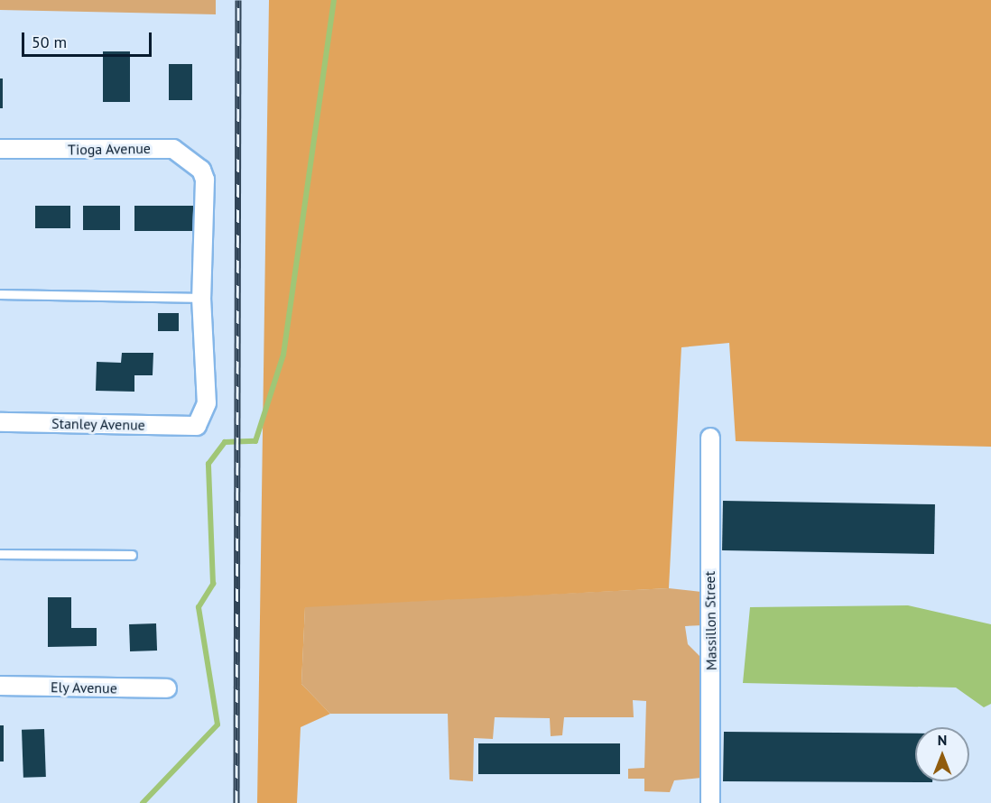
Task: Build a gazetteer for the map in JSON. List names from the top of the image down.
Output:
{
  "streets": {
    "street": [
      "Tioga Avenue",
      "Stanley Avenue",
      "Massillon Street",
      "Ely Avenue"
    ]
  },
  "crossings": [
    ["Tioga Avenue", "Stanley Avenue"]
  ],
  "scale_bar": "50 m",
  "north": "top"
}
